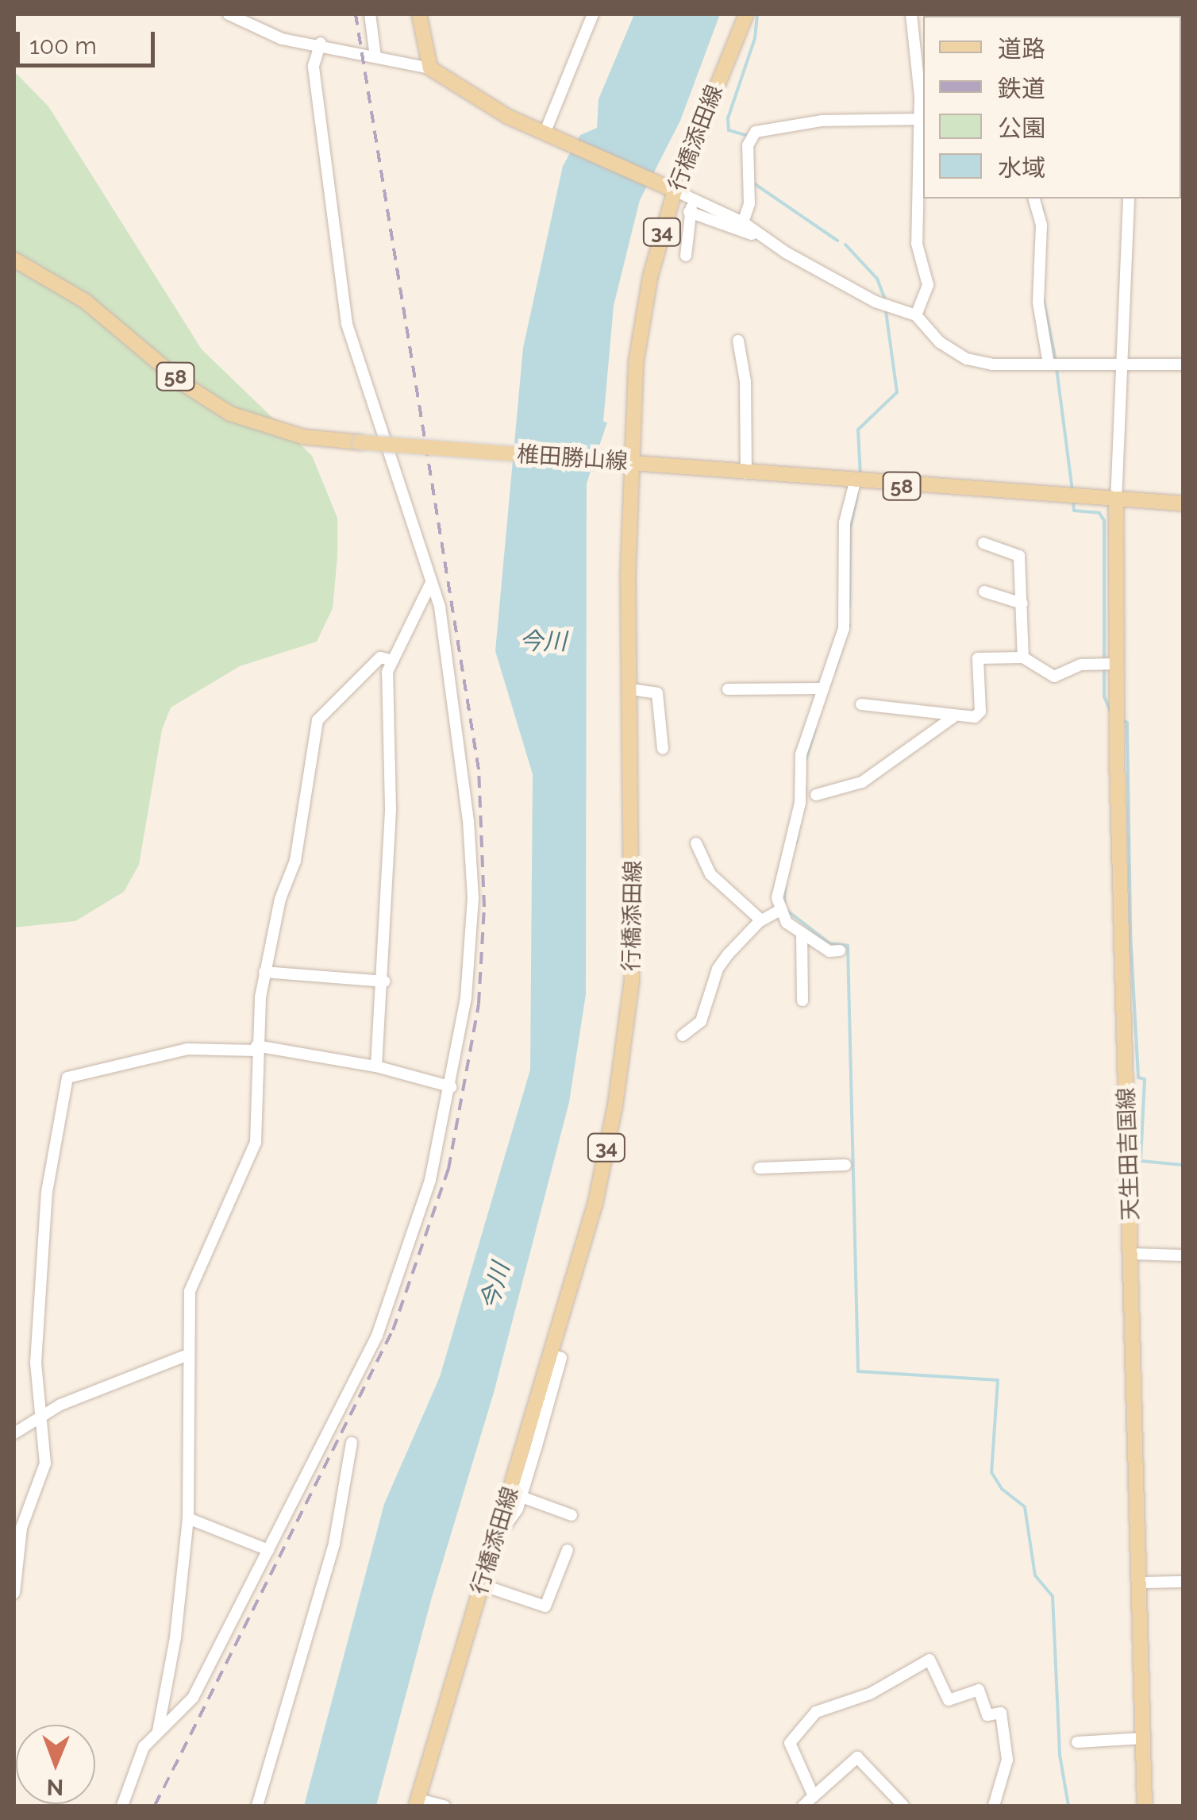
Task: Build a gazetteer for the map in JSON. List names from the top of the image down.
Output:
{
  "streets": {
    "main road": [
      "行橋添田線",
      "34",
      "58",
      "椎田勝山線",
      "天生田吉国線"
    ]
  },
  "crossings": [
    ["行橋添田線", "椎田勝山線"],
    ["椎田勝山線", "天生田吉国線"]
  ],
  "water": ["今川"],
  "legend": [
    "道路",
    "鉄道",
    "公園",
    "水域"
  ],
  "scale_bar": "100 m",
  "north": "bottom"
}
